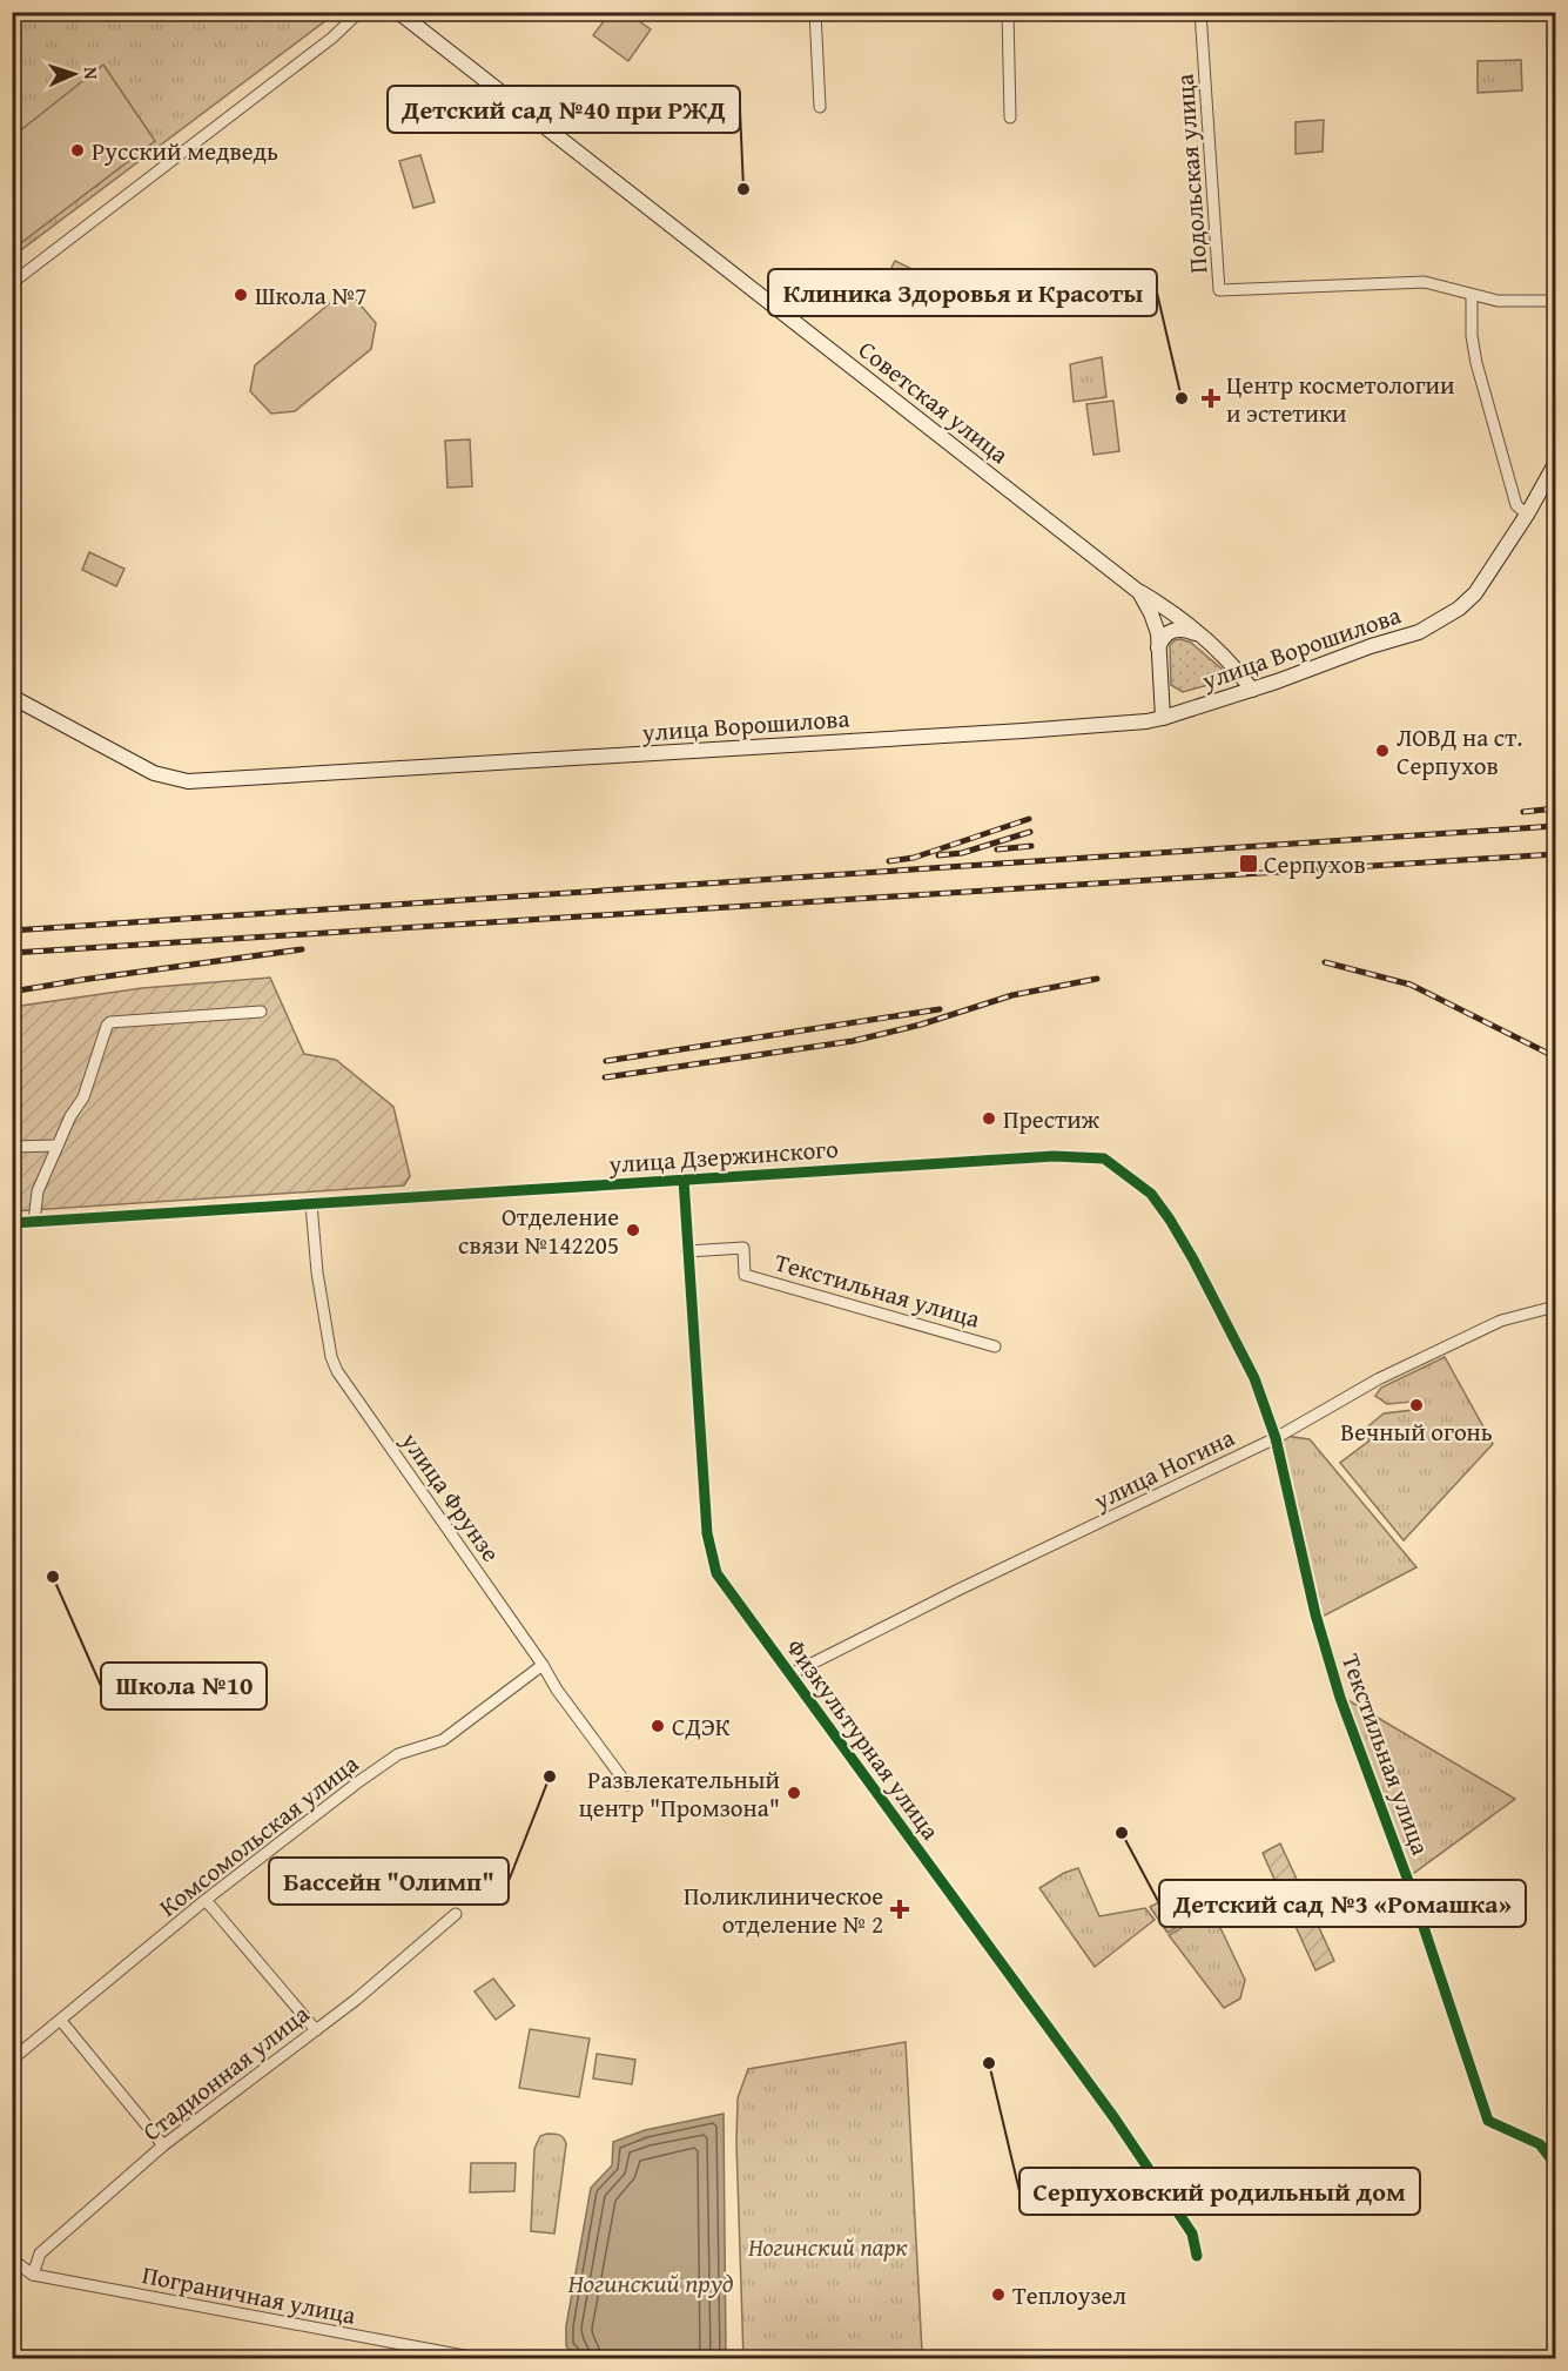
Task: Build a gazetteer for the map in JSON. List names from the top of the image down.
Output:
{
  "streets": {
    "main road": ["Советская улица", "улица Ворошилова"],
    "street": [
      "Подольская улица",
      "улица Дзержинского",
      "Текстильная улица",
      "улица Ногина",
      "улица Фрунзе",
      "Физкультурная улица",
      "Комсомольская улица",
      "Стадионная улица",
      "Пограничная улица"
    ]
  },
  "crossings": [
    ["Советская улица", "улица Ворошилова"],
    ["улица Дзержинского", "Текстильная улица"],
    ["улица Дзержинского", "улица Ногина"],
    ["улица Дзержинского", "улица Фрунзе"],
    ["улица Дзержинского", "Физкультурная улица"],
    ["Текстильная улица", "улица Ногина"],
    ["Текстильная улица", "Физкультурная улица"],
    ["улица Ногина", "Физкультурная улица"],
    ["улица Фрунзе", "Комсомольская улица"],
    ["Стадионная улица", "Пограничная улица"]
  ],
  "water": ["Ногинский пруд"],
  "parks": ["Ногинский парк"],
  "places": {
    "other": [
      "Русский медведь",
      "Детский сад №40 при РЖД",
      "Школа №7",
      "Клиника Здоровья и Красоты",
      "ЛОВД на ст. Серпухов",
      "Престиж",
      "Отделение связи №142205",
      "Вечный огонь",
      "Школа №10",
      "СДЭК",
      "Бассейн \"Олимп\"",
      "Развлекательный центр \"Промзона\"",
      "Детский сад №3 «Ромашка»",
      "Серпуховский родильный дом",
      "Теплоузел"
    ],
    "health": ["Центр косметологии и эстетики", "Поликлиническое отделение № 2"],
    "transit": ["Серпухов"]
  },
  "north": "right"
}
